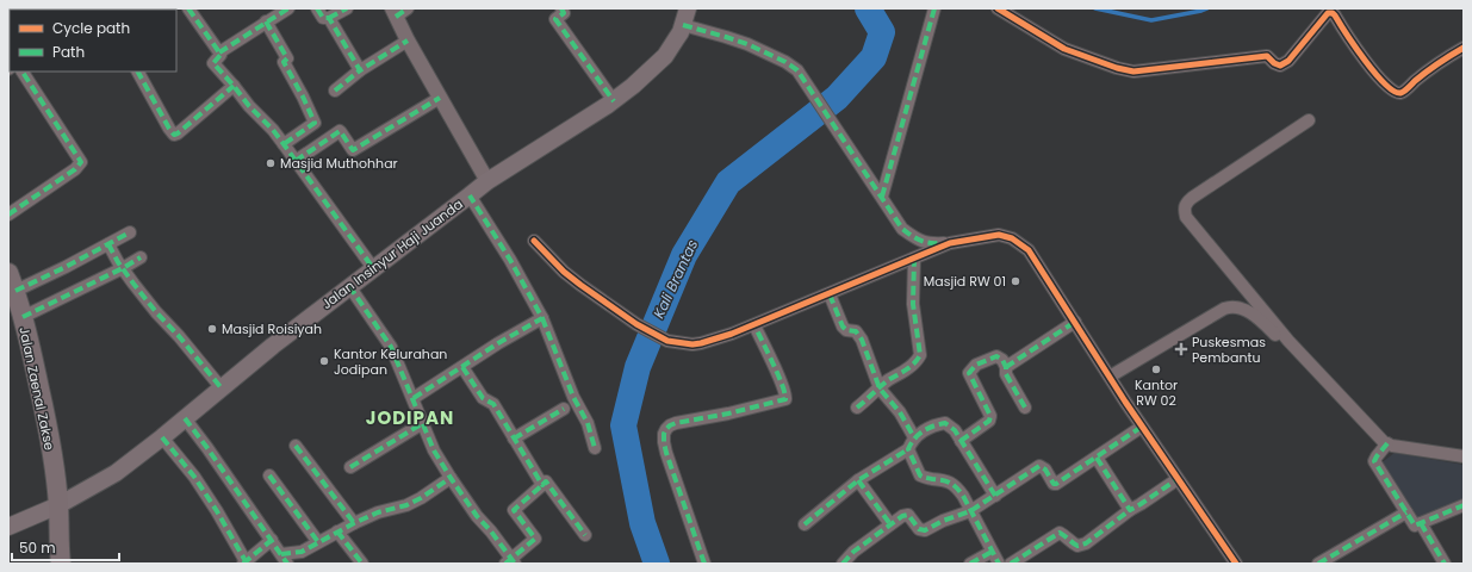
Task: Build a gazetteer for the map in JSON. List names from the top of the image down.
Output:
{
  "streets": {
    "main road": ["Jalan Insinyur Haji Juanda", "Jalan Zaenal Zakse"]
  },
  "crossings": [
    ["Jalan Insinyur Haji Juanda", "Jalan Zaenal Zakse"]
  ],
  "districts": ["JODIPAN"],
  "water": ["Kali Brantas"],
  "places": {
    "other": [
      "Masjid Muthohhar",
      "Masjid RW 01",
      "Masjid Roisiyah",
      "Kantor Kelurahan Jodipan",
      "Kantor RW 02"
    ],
    "health": ["Puskesmas Pembantu"]
  },
  "legend": ["Cycle path", "Path"],
  "scale_bar": "50 m"
}
